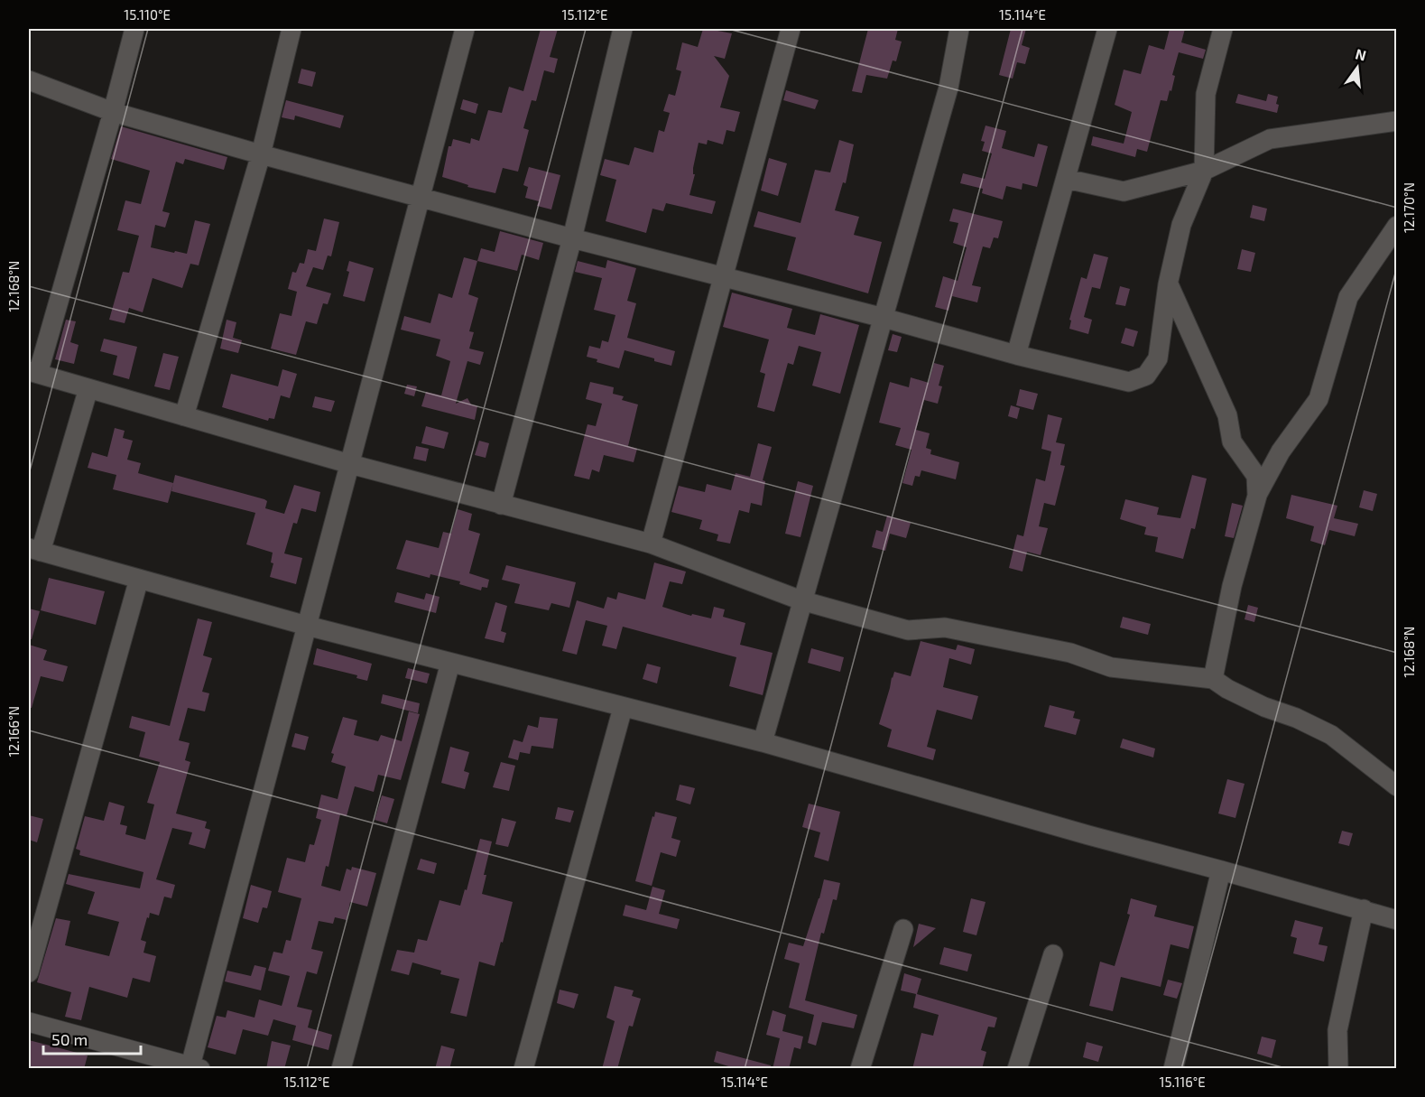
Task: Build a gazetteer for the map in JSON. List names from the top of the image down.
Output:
{
  "scale_bar": "50 m",
  "north": "top",
  "coordinates": [
    "15.110°E",
    "15.112°E",
    "15.114°E",
    "12.170°N",
    "12.168°N",
    "12.166°N",
    "15.116°E"
  ]
}
